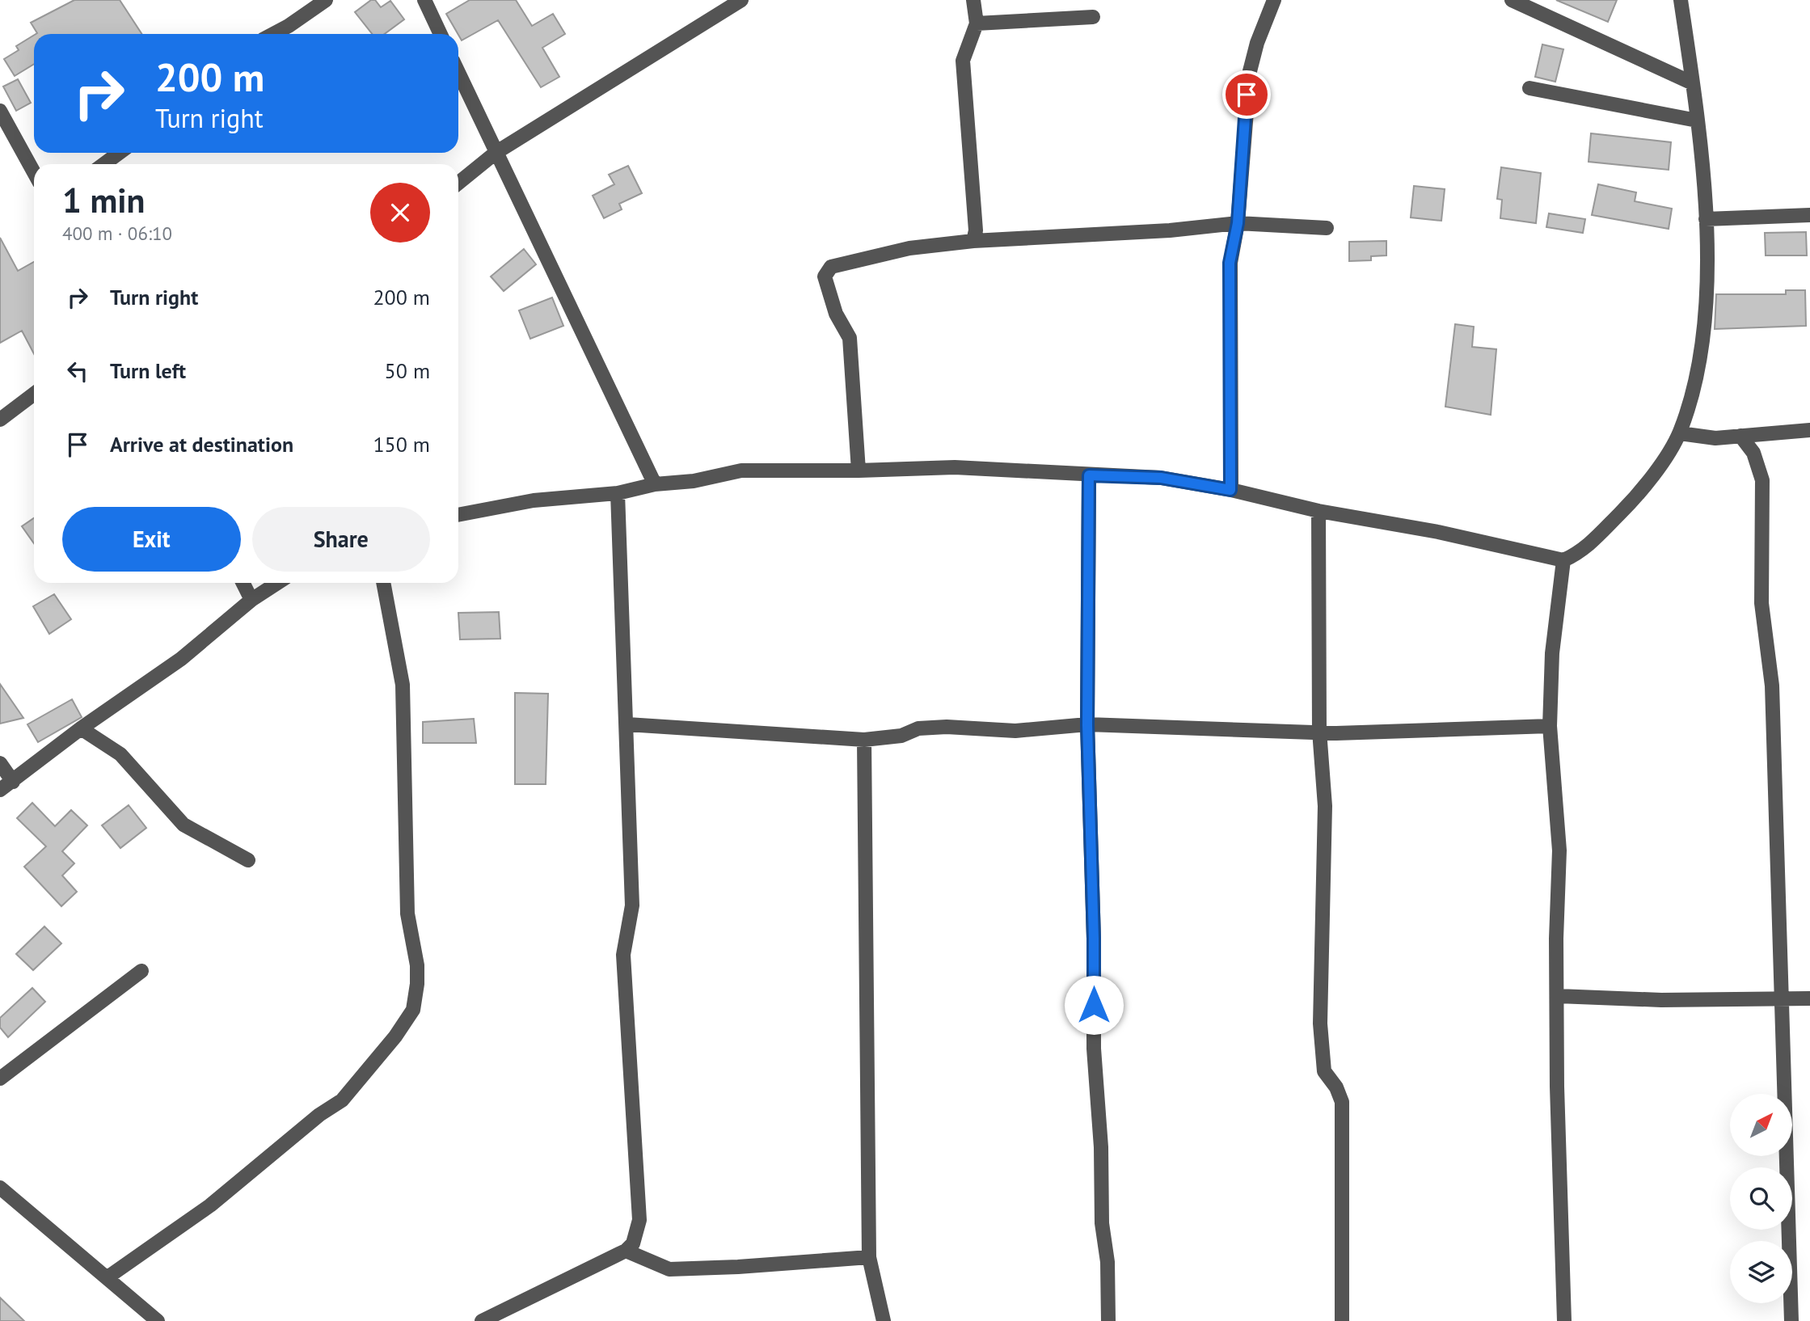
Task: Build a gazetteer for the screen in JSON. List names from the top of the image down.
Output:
{
  "north": "top right",
  "page": {
    "turn": ["200 m", "Turn right"],
    "heading": ["1 min", "400 m · 06:10"],
    "list": [
      {
        "name": "Turn right",
        "value": "200 m"
      },
      {
        "name": "Turn left",
        "value": "50 m"
      },
      {
        "name": "Arrive at destination",
        "value": "150 m"
      }
    ],
    "buttons": ["Exit", "Share"]
  }
}
